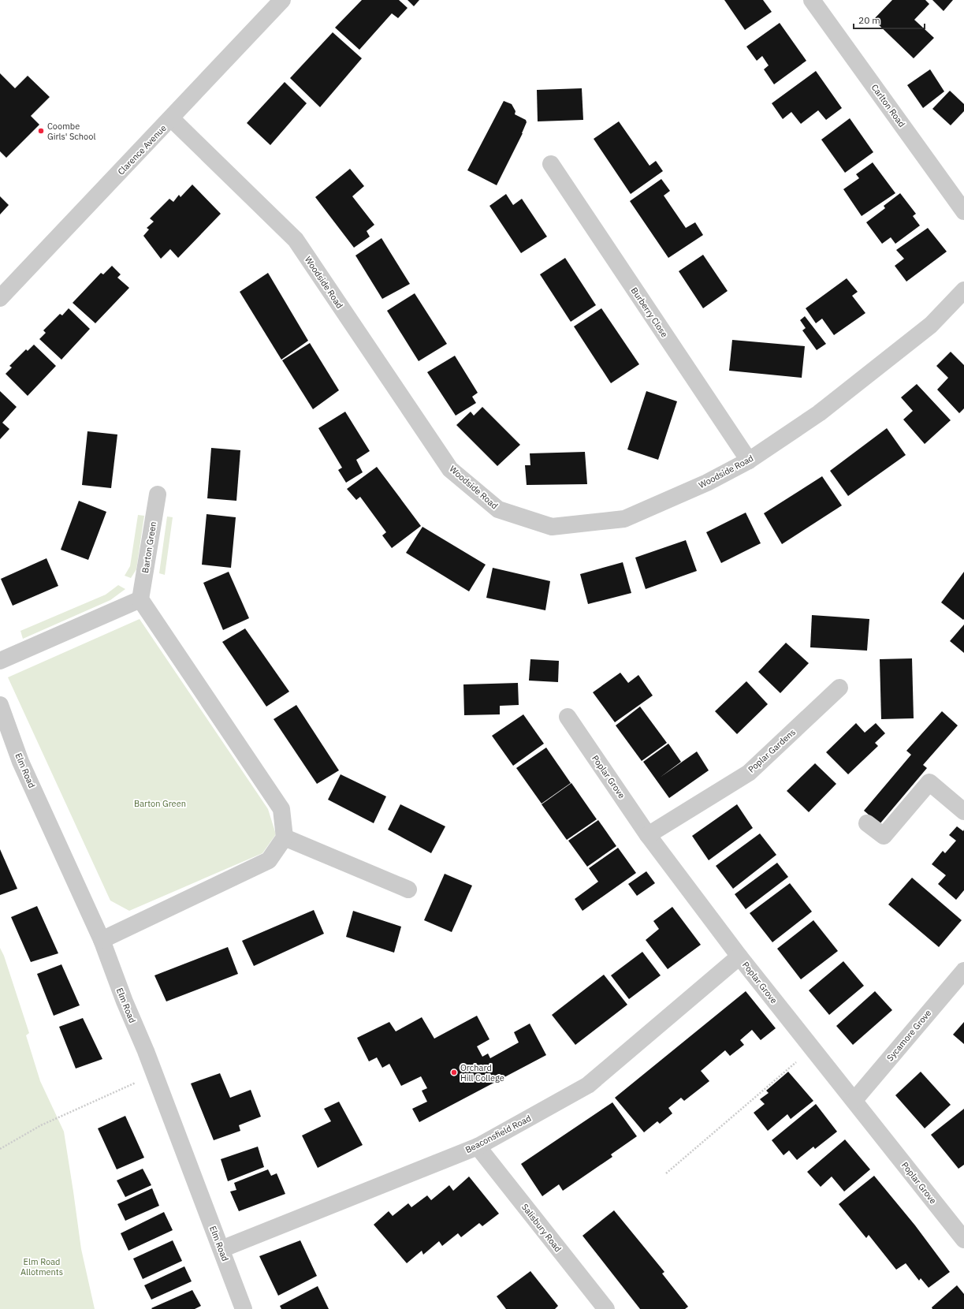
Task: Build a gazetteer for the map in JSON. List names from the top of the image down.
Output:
{
  "streets": {
    "street": [
      "Carlton Road",
      "Clarence Avenue",
      "Woodside Road",
      "Burberry Close",
      "Barton Green",
      "Poplar Gardens",
      "Elm Road",
      "Poplar Grove",
      "Sycamore Grove",
      "Beaconsfield Road",
      "Salisbury Road"
    ]
  },
  "crossings": [
    ["Clarence Avenue", "Woodside Road"],
    ["Woodside Road", "Burberry Close"],
    ["Poplar Gardens", "Poplar Grove"],
    ["Elm Road", "Beaconsfield Road"],
    ["Poplar Grove", "Sycamore Grove"],
    ["Poplar Grove", "Beaconsfield Road"],
    ["Beaconsfield Road", "Salisbury Road"]
  ],
  "parks": ["Barton Green", "Elm Road Allotments"],
  "places": ["Coombe Girls' School", "Orchard Hill College"],
  "scale_bar": "20 m"
}
